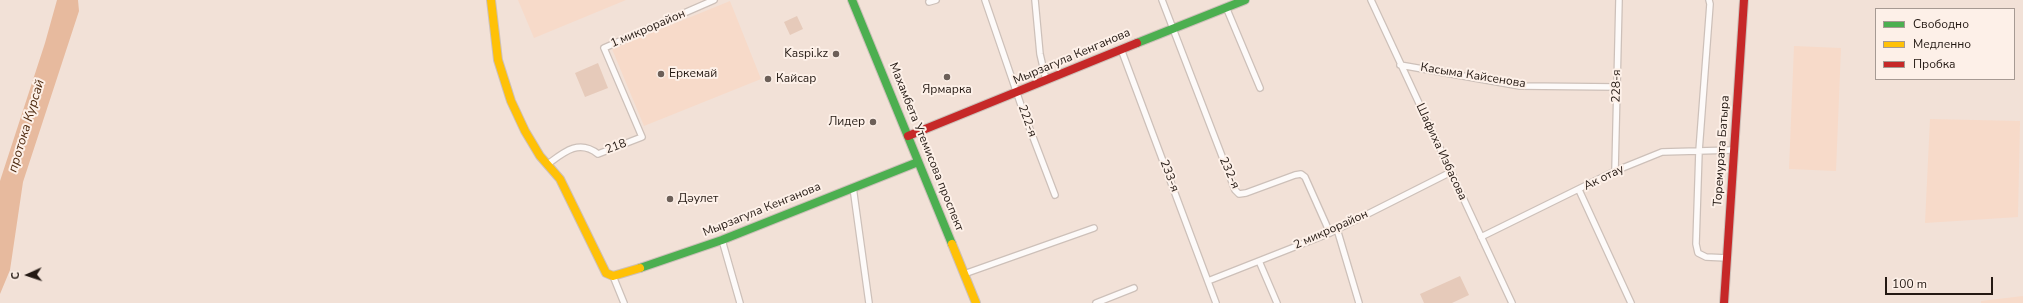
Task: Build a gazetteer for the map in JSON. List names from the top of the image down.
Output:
{
  "streets": {
    "street": [
      "1 микрорайон",
      "Мырзагула Кенганова",
      "Касыма Кайсенова",
      "228-я",
      "222-я",
      "218",
      "Махамбета Утемисова проспект",
      "Торемурата Батыра",
      "Шафиха Избасова",
      "232-я",
      "233-я",
      "Ак отау",
      "2 микрорайон"
    ]
  },
  "crossings": [
    ["1 микрорайон", "218"],
    ["Мырзагула Кенганова", "222-я"],
    ["Мырзагула Кенганова", "Махамбета Утемисова проспект"],
    ["Мырзагула Кенганова", "232-я"],
    ["Мырзагула Кенганова", "233-я"],
    ["Касыма Кайсенова", "228-я"],
    ["Касыма Кайсенова", "Шафиха Избасова"],
    ["228-я", "Ак отау"],
    ["Торемурата Батыра", "Ак отау"],
    ["Шафиха Избасова", "Ак отау"],
    ["Шафиха Избасова", "2 микрорайон"],
    ["232-я", "2 микрорайон"],
    ["233-я", "2 микрорайон"]
  ],
  "water": ["протока Курсай"],
  "places": [
    "Kaspi.kz",
    "Еркемай",
    "Ярмарка",
    "Кайсар",
    "Лидер",
    "Дәулет"
  ],
  "legend": ["Свободно", "Медленно", "Пробка"],
  "scale_bar": "100 m",
  "north": "left"
}
